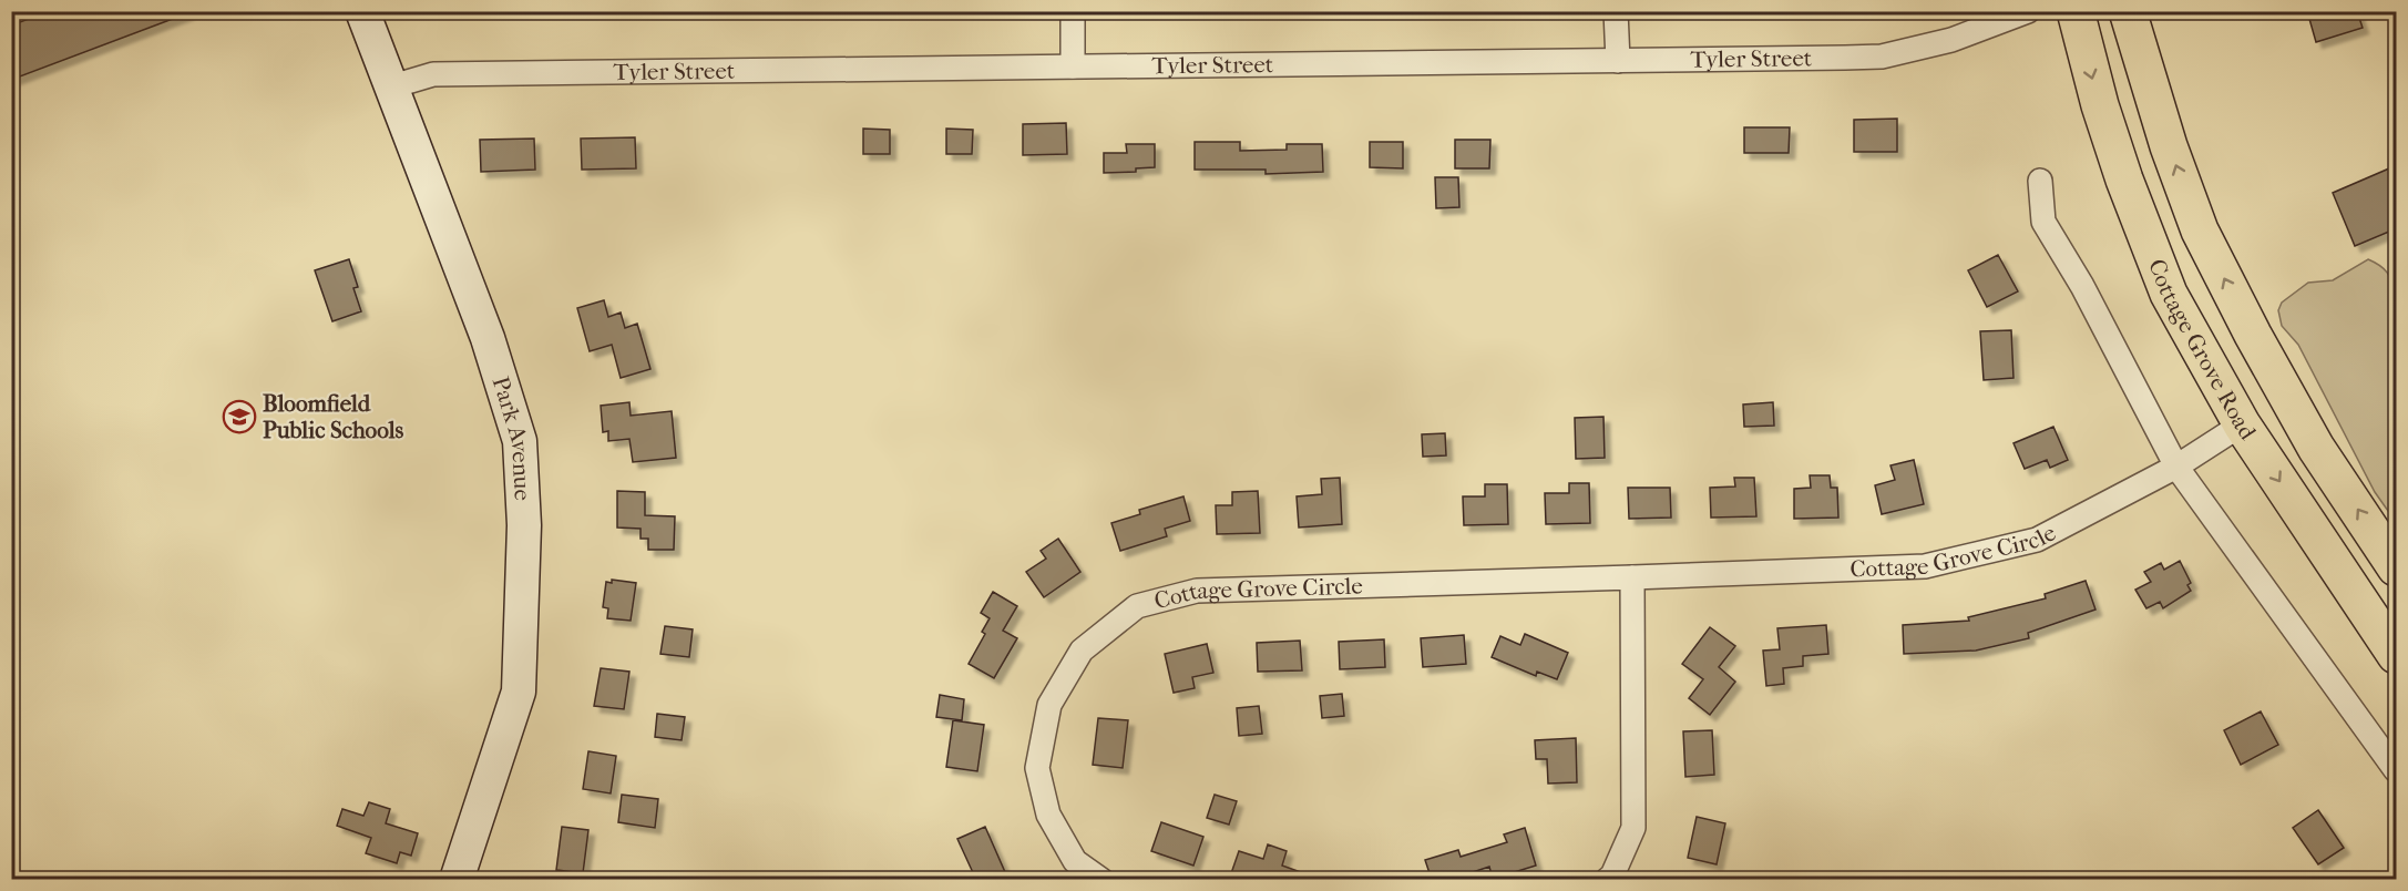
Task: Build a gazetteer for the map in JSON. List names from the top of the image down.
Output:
{
  "streets": {
    "main road": ["Cottage Grove Road", "Park Avenue"],
    "street": ["Tyler Street", "Cottage Grove Circle"]
  },
  "crossings": [
    ["Tyler Street", "Park Avenue"],
    ["Cottage Grove Road", "Cottage Grove Circle"]
  ],
  "places": {
    "school or university": ["Bloomfield Public Schools"]
  }
}
